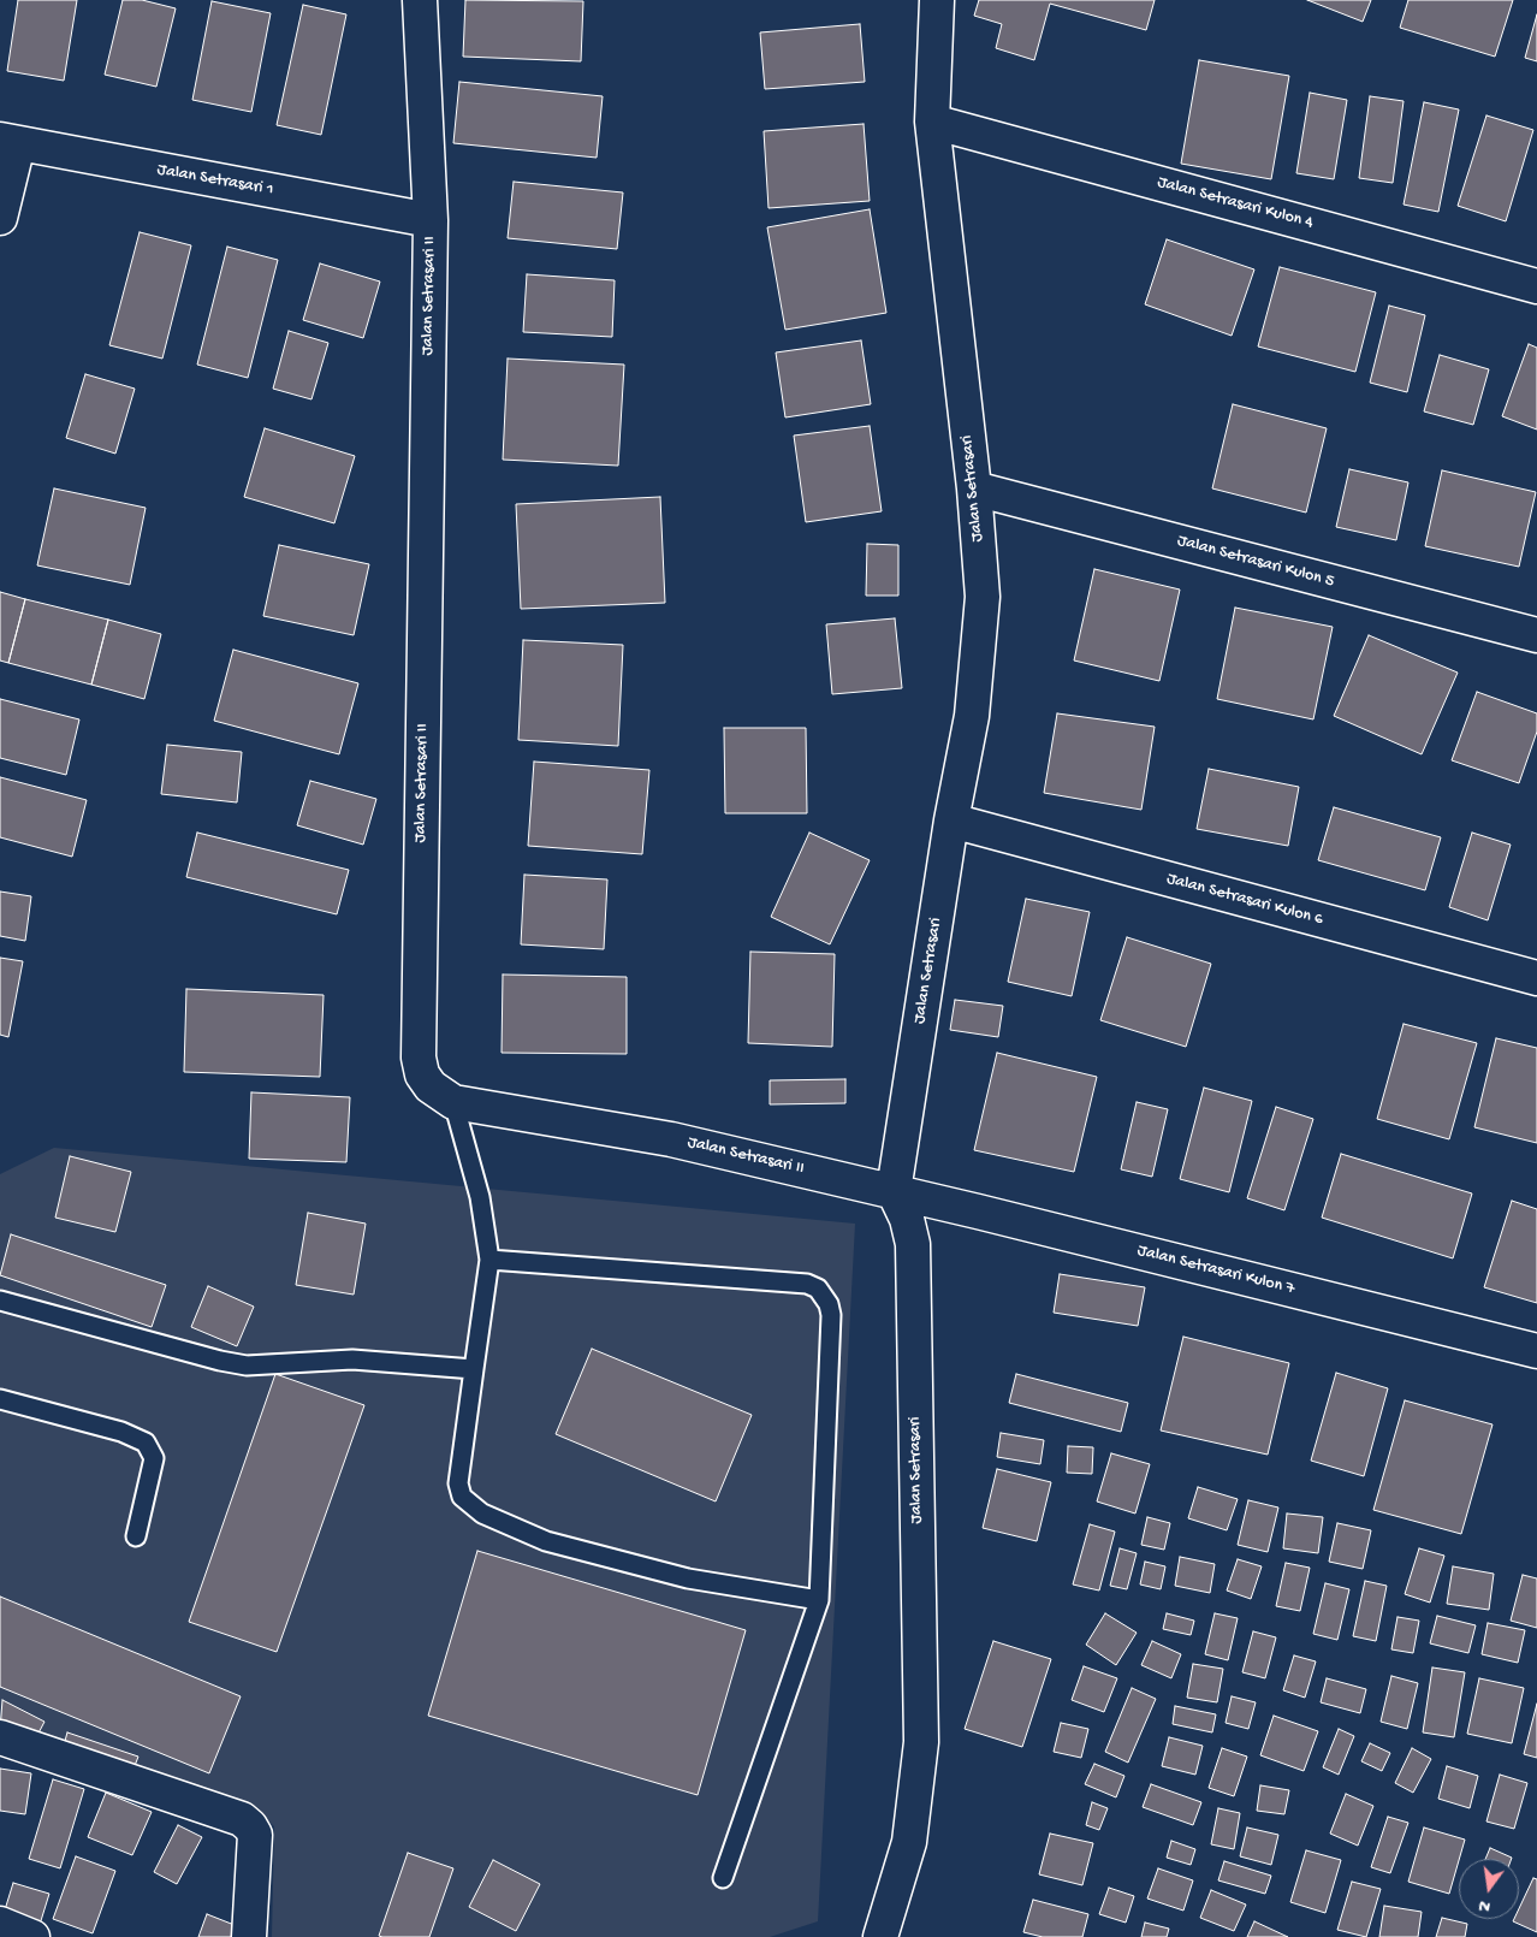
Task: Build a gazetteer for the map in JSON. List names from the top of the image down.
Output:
{
  "streets": {
    "street": [
      "Jalan Setrasari 1",
      "Jalan Setrasari Kulon 4",
      "Jalan Setrasari II",
      "Jalan Setrasari",
      "Jalan Setrasari Kulon 5",
      "Jalan Setrasari Kulon 6",
      "Jalan Setrasari Kulon 7"
    ]
  },
  "crossings": [
    ["Jalan Setrasari 1", "Jalan Setrasari II"],
    ["Jalan Setrasari Kulon 4", "Jalan Setrasari"],
    ["Jalan Setrasari II", "Jalan Setrasari"],
    ["Jalan Setrasari II", "Jalan Setrasari Kulon 7"],
    ["Jalan Setrasari", "Jalan Setrasari Kulon 5"],
    ["Jalan Setrasari", "Jalan Setrasari Kulon 6"],
    ["Jalan Setrasari", "Jalan Setrasari Kulon 7"]
  ],
  "north": "bottom"
}
